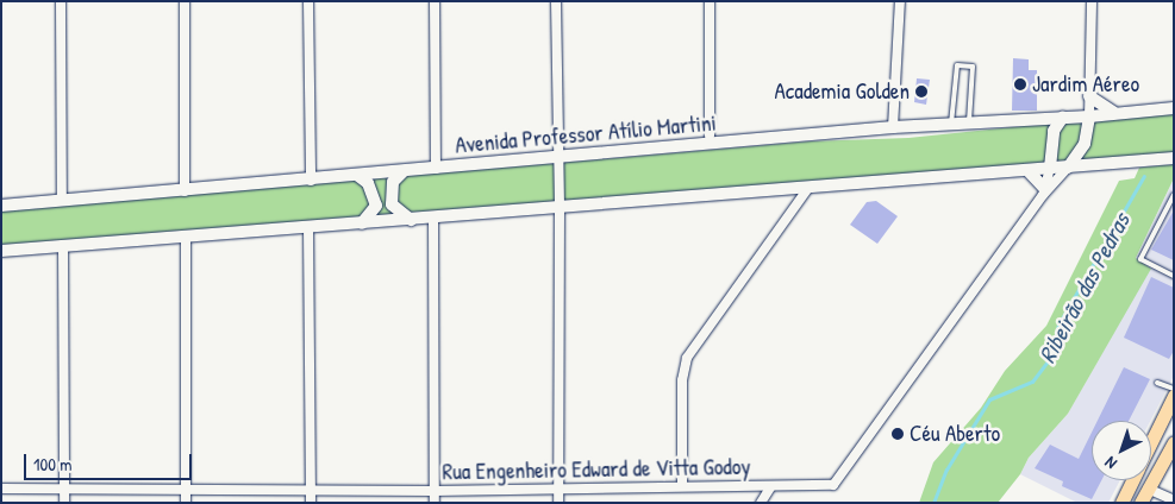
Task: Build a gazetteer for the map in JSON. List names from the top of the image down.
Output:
{
  "streets": {
    "main road": ["Avenida Professor Atílio Martini"],
    "street": ["Rua Engenheiro Edward de Vitta Godoy"]
  },
  "water": ["Ribeirão das Pedras"],
  "places": ["Jardim Aéreo", "Academia Golden", "Céu Aberto"],
  "scale_bar": "100 m",
  "north": "bottom left"
}
